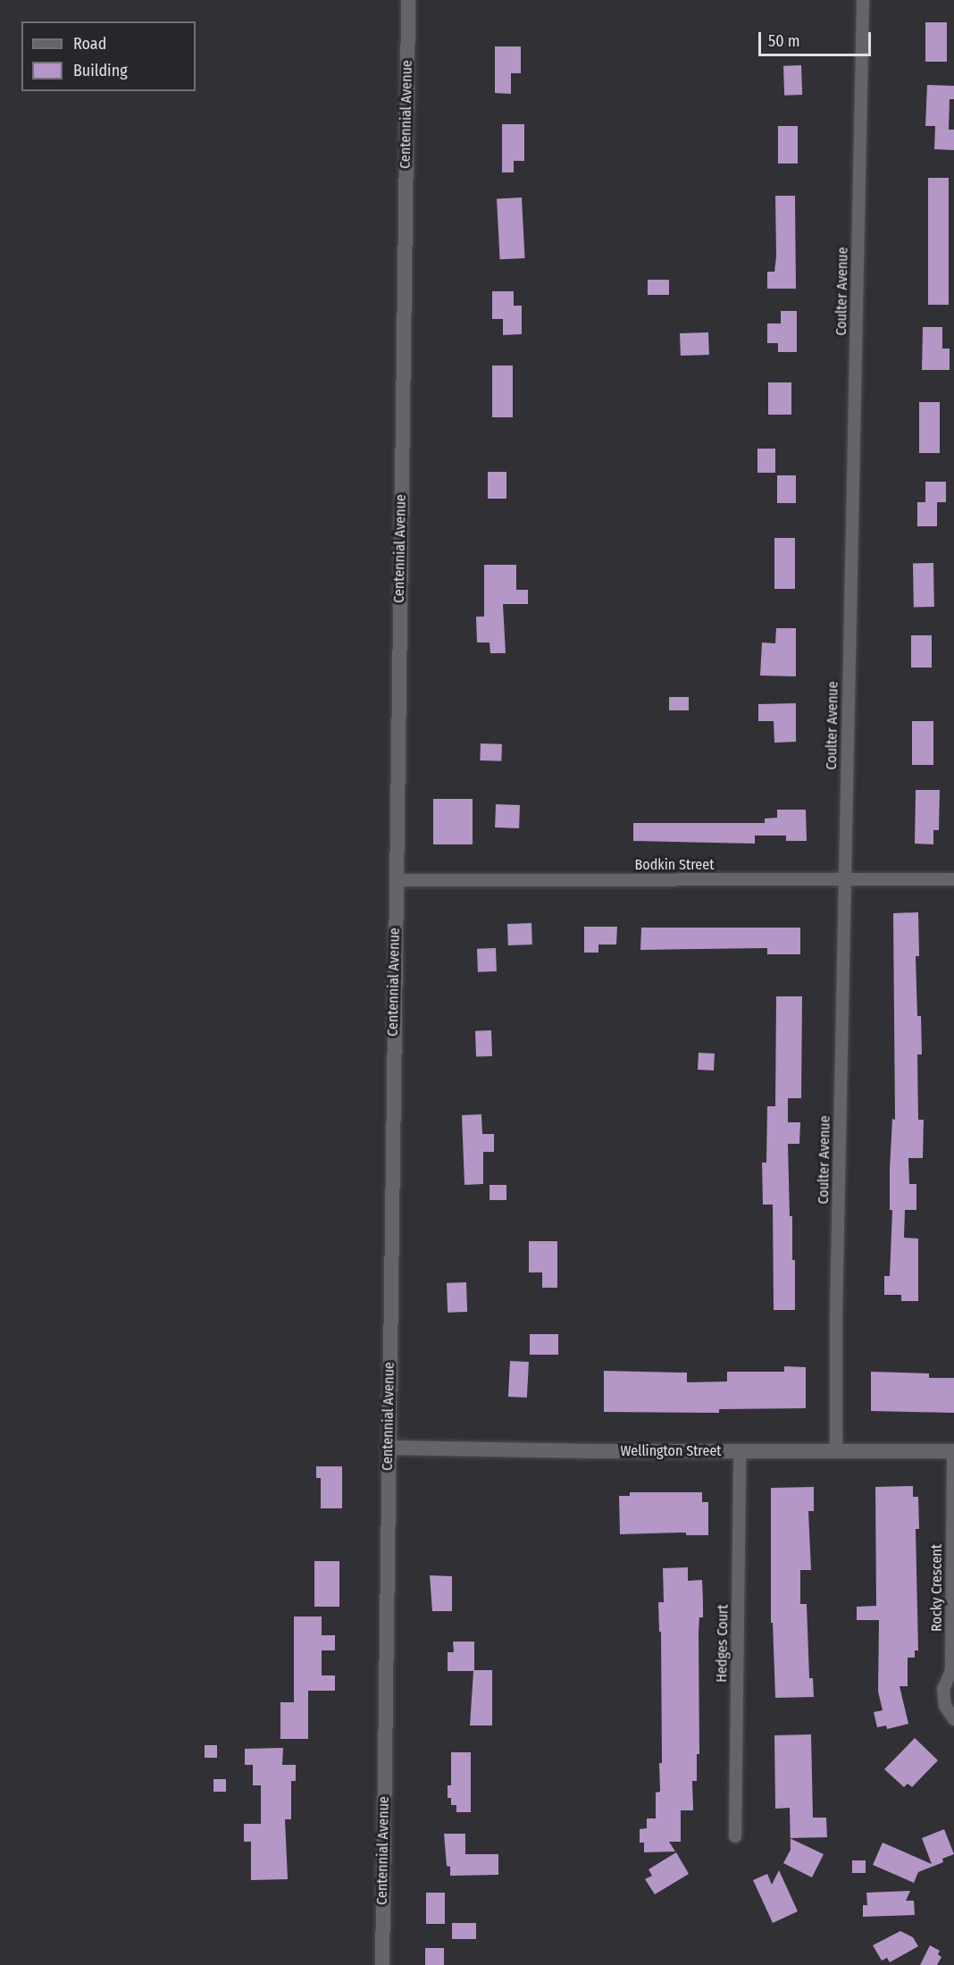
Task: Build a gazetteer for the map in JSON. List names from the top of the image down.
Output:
{
  "streets": {
    "main road": ["Centennial Avenue", "Wellington Street"],
    "street": [
      "Coulter Avenue",
      "Bodkin Street",
      "Rocky Crescent",
      "Hedges Court"
    ]
  },
  "crossings": [
    ["Centennial Avenue", "Bodkin Street"],
    ["Centennial Avenue", "Wellington Street"],
    ["Coulter Avenue", "Bodkin Street"],
    ["Coulter Avenue", "Wellington Street"],
    ["Wellington Street", "Rocky Crescent"],
    ["Wellington Street", "Hedges Court"]
  ],
  "legend": ["Road", "Building"],
  "scale_bar": "50 m"
}
